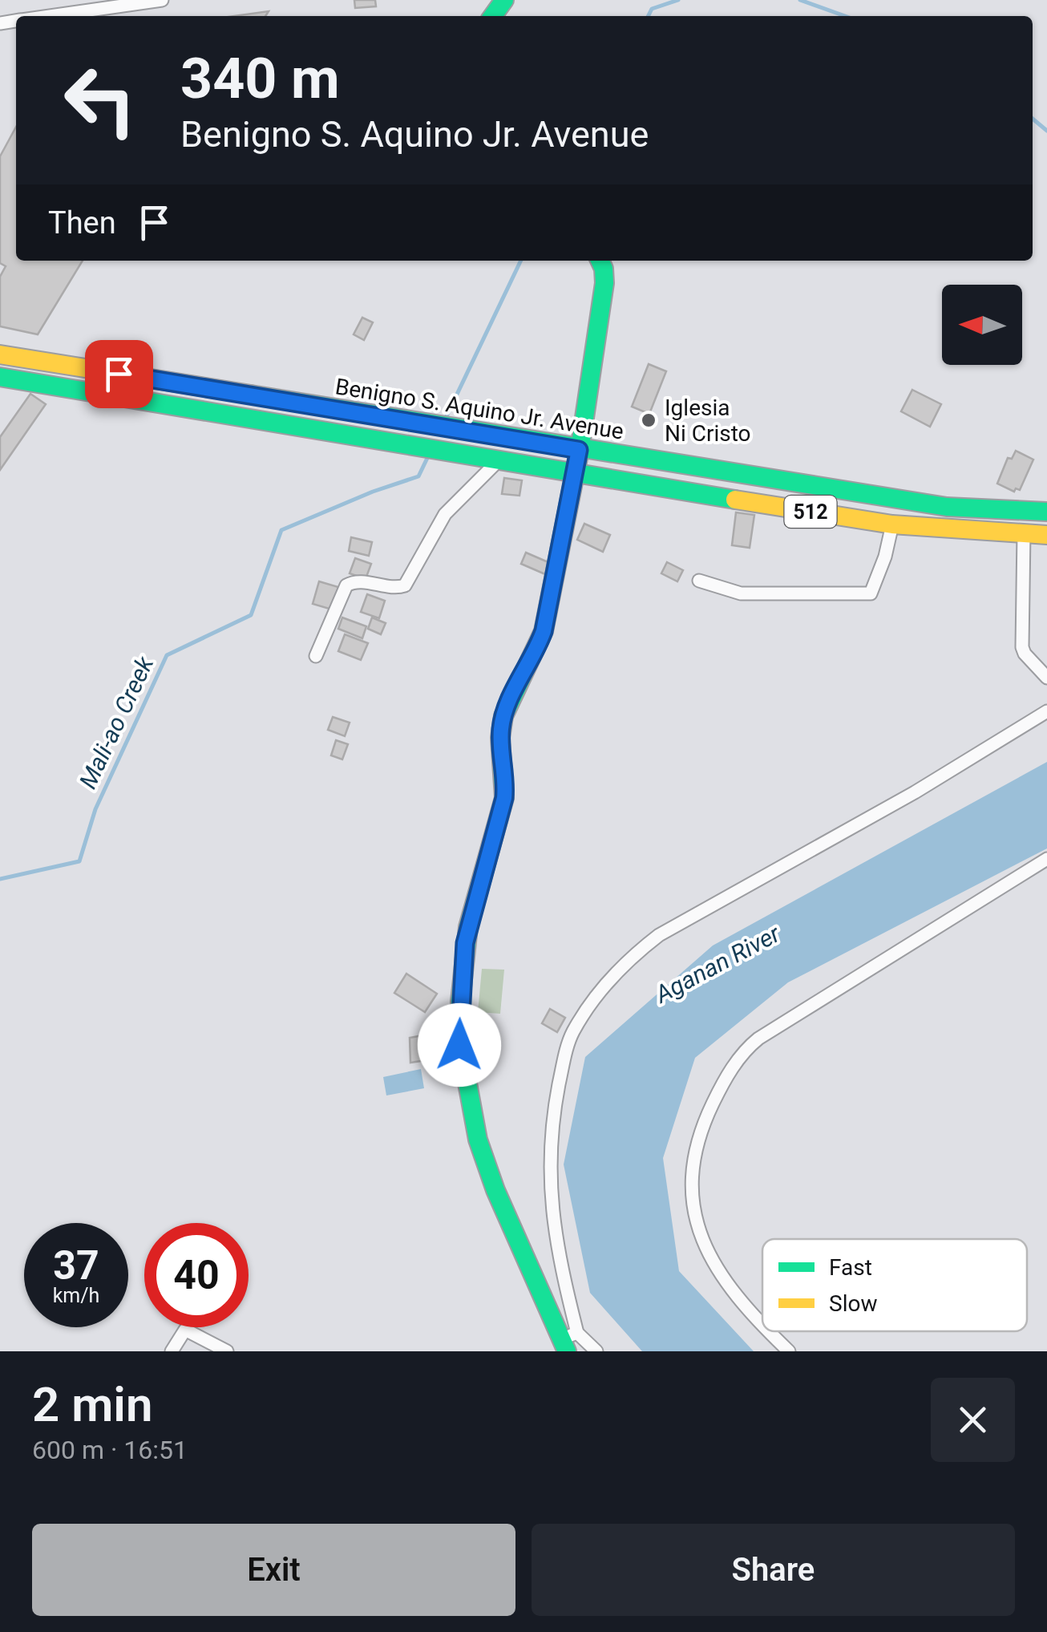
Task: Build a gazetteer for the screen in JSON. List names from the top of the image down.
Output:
{
  "streets": {
    "main road": ["Benigno S. Aquino Jr. Avenue", "512"]
  },
  "water": ["Mali-ao Creek", "Aganan River"],
  "places": ["Iglesia Ni Cristo"],
  "legend": ["Fast", "Slow"],
  "north": "left",
  "page": {
    "turn": ["340 m", "Benigno S. Aquino Jr. Avenue"],
    "then": "Then",
    "speed": "37 km/h",
    "limit": "40",
    "heading": ["2 min", "600 m · 16:51"],
    "buttons": ["Exit", "Share"]
  }
}
